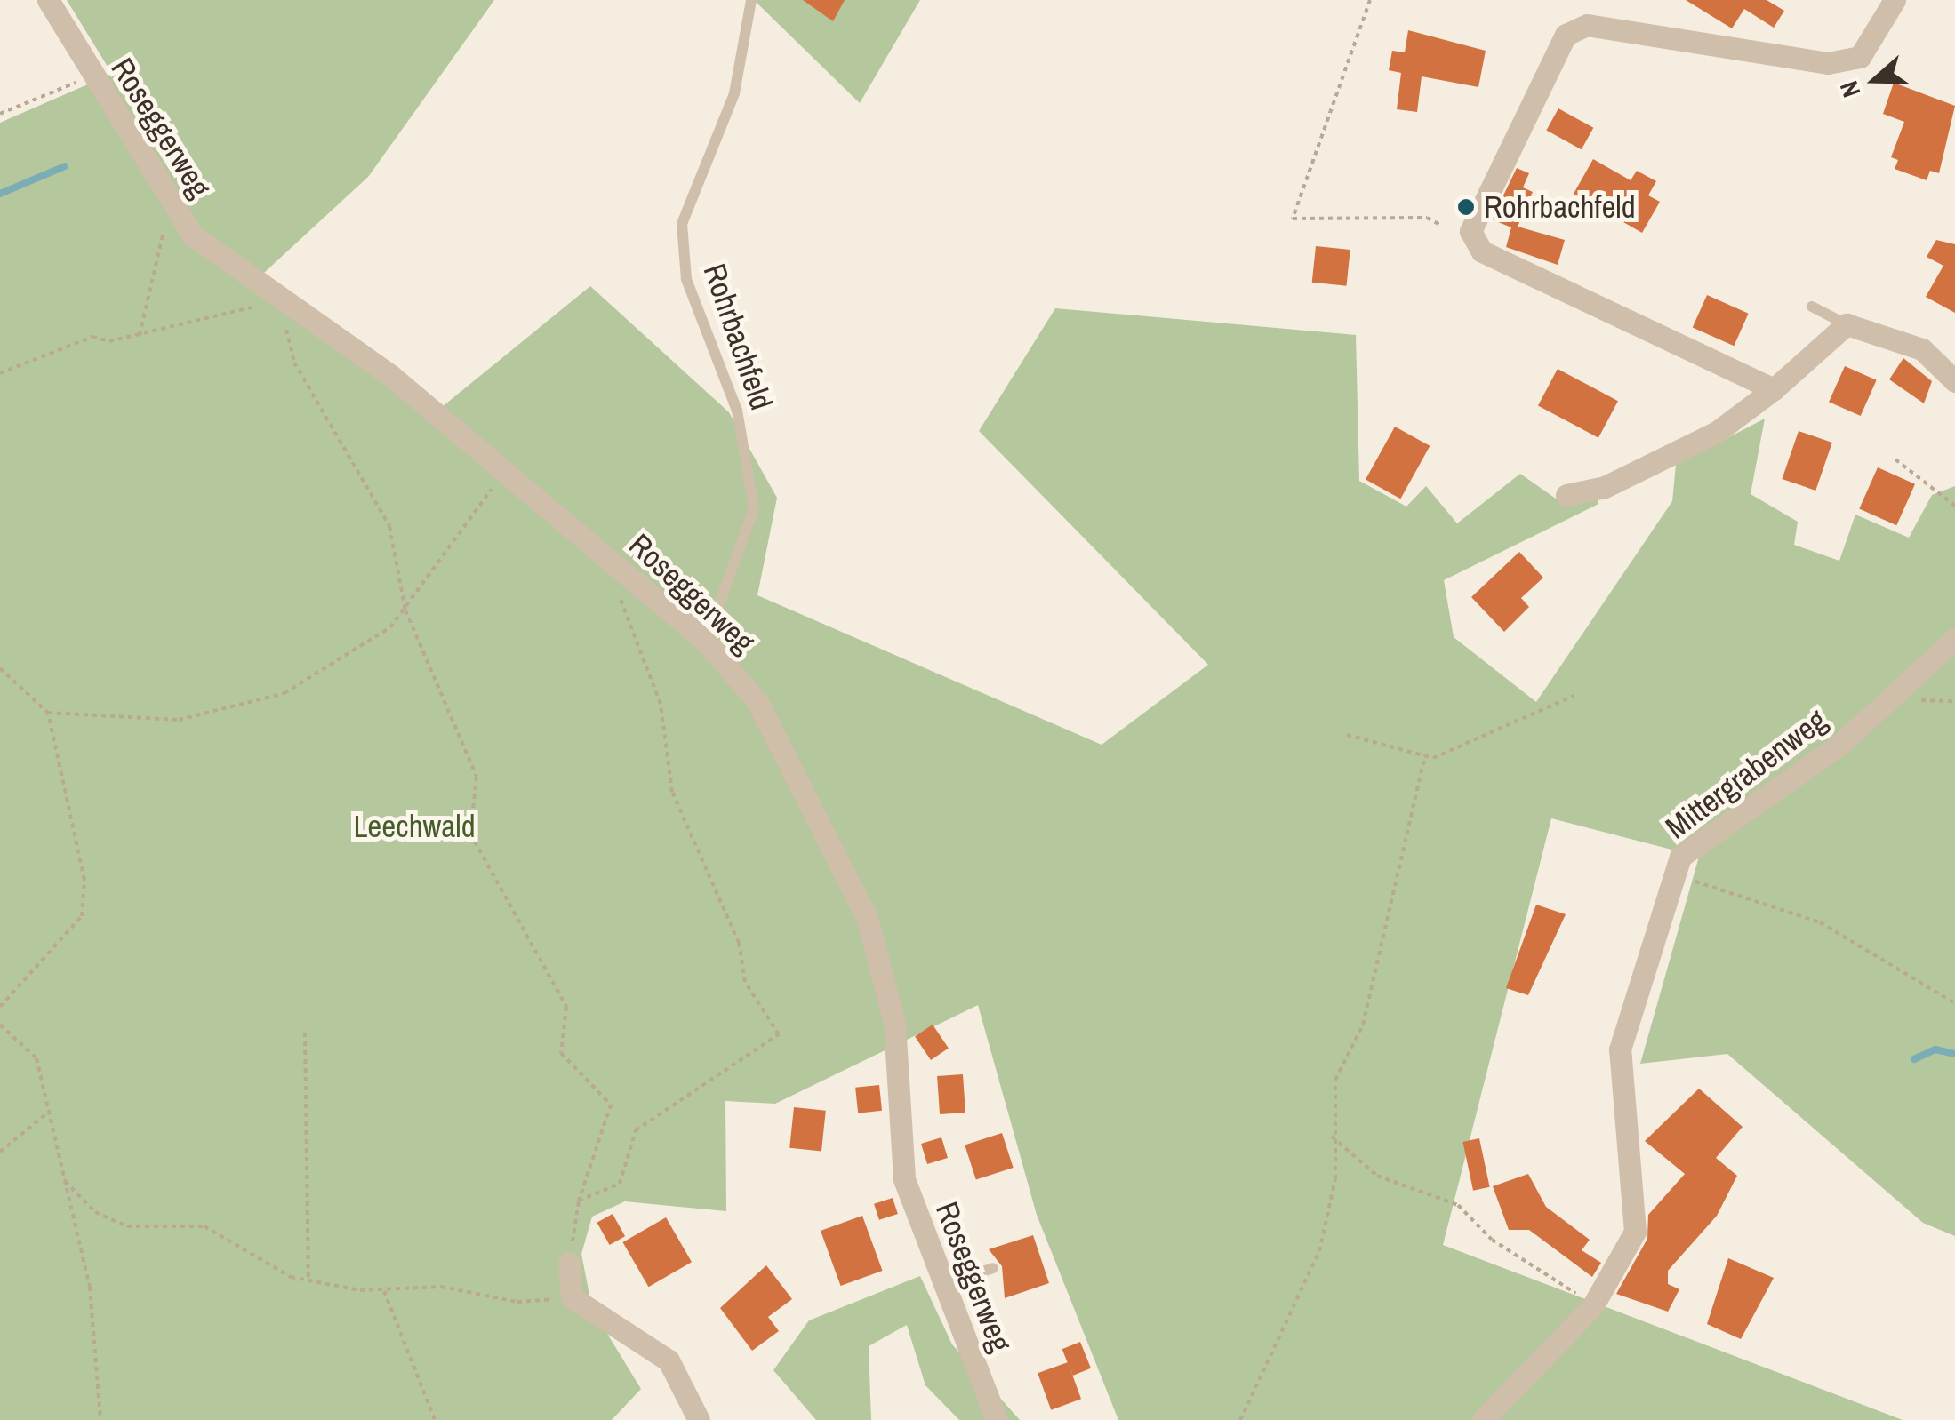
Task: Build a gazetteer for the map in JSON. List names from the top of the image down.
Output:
{
  "streets": {
    "street": ["Roseggerweg", "Mittergrabenweg"],
    "lane": ["Rohrbachfeld"]
  },
  "crossings": [
    ["Roseggerweg", "Rohrbachfeld"]
  ],
  "parks": ["Leechwald"],
  "places": ["Rohrbachfeld"],
  "north": "left"
}
